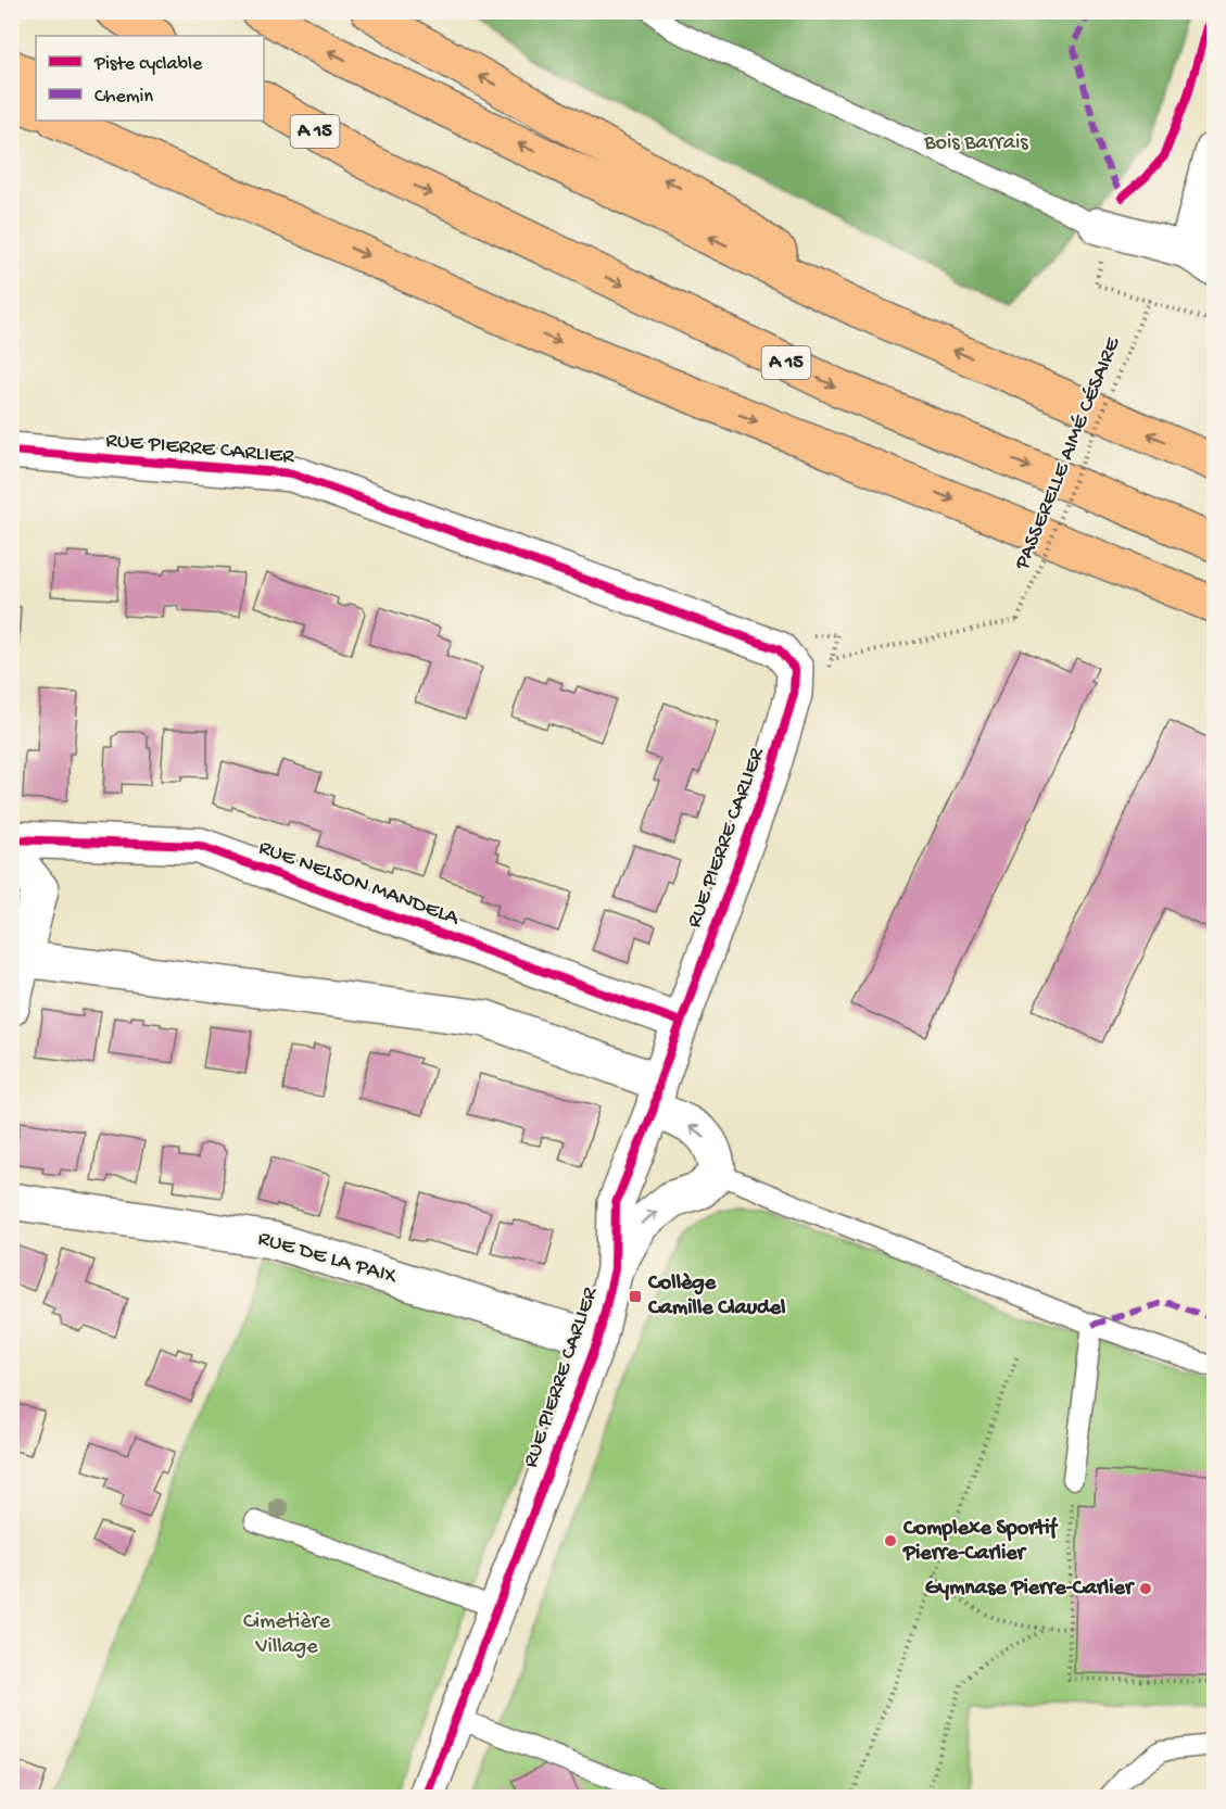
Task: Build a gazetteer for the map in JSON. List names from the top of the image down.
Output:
{
  "streets": {
    "highway": ["A 15"],
    "street": ["RUE PIERRE CARLIER", "RUE NELSON MANDELA", "RUE DE LA PAIX"],
    "path": ["PASSERELLE AIMÉ CÉSAIRE"]
  },
  "crossings": [
    ["RUE PIERRE CARLIER", "RUE NELSON MANDELA"],
    ["RUE PIERRE CARLIER", "RUE DE LA PAIX"]
  ],
  "parks": ["Bois Barrais", "Cimetière Village"],
  "places": {
    "transit": ["Collège Camille Claudel"],
    "other": ["Complexe Sportif Pierre-Carlier", "Gymnase Pierre-Carlier"]
  },
  "legend": ["Piste cyclable", "Chemin"]
}
